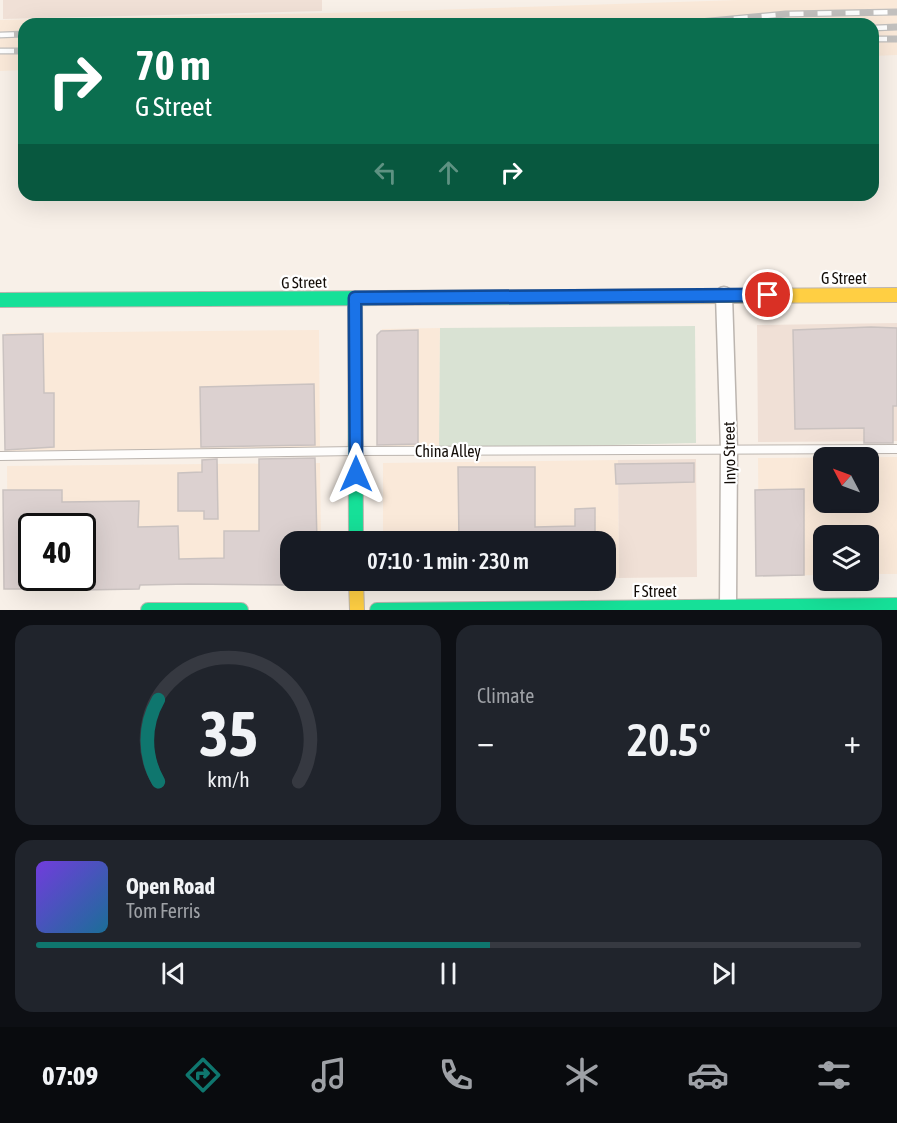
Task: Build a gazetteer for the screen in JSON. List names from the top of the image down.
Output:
{
  "streets": {
    "street": ["G Street", "Inyo Street", "F Street"],
    "lane": ["China Alley"]
  },
  "crossings": [
    ["G Street", "Inyo Street"],
    ["China Alley", "Inyo Street"],
    ["Inyo Street", "F Street"]
  ],
  "north": "top left",
  "page": {
    "turn": ["70 m", "G Street"],
    "limit": "40",
    "trip": "07:10 · 1 min · 230 m",
    "tile": "Climate",
    "heat": ["−", "20.5°", "+"],
    "song": ["Open Road", "Tom Ferris"],
    "tabs": "07:09",
    "gauge": ["35", "km/h"]
  }
}
